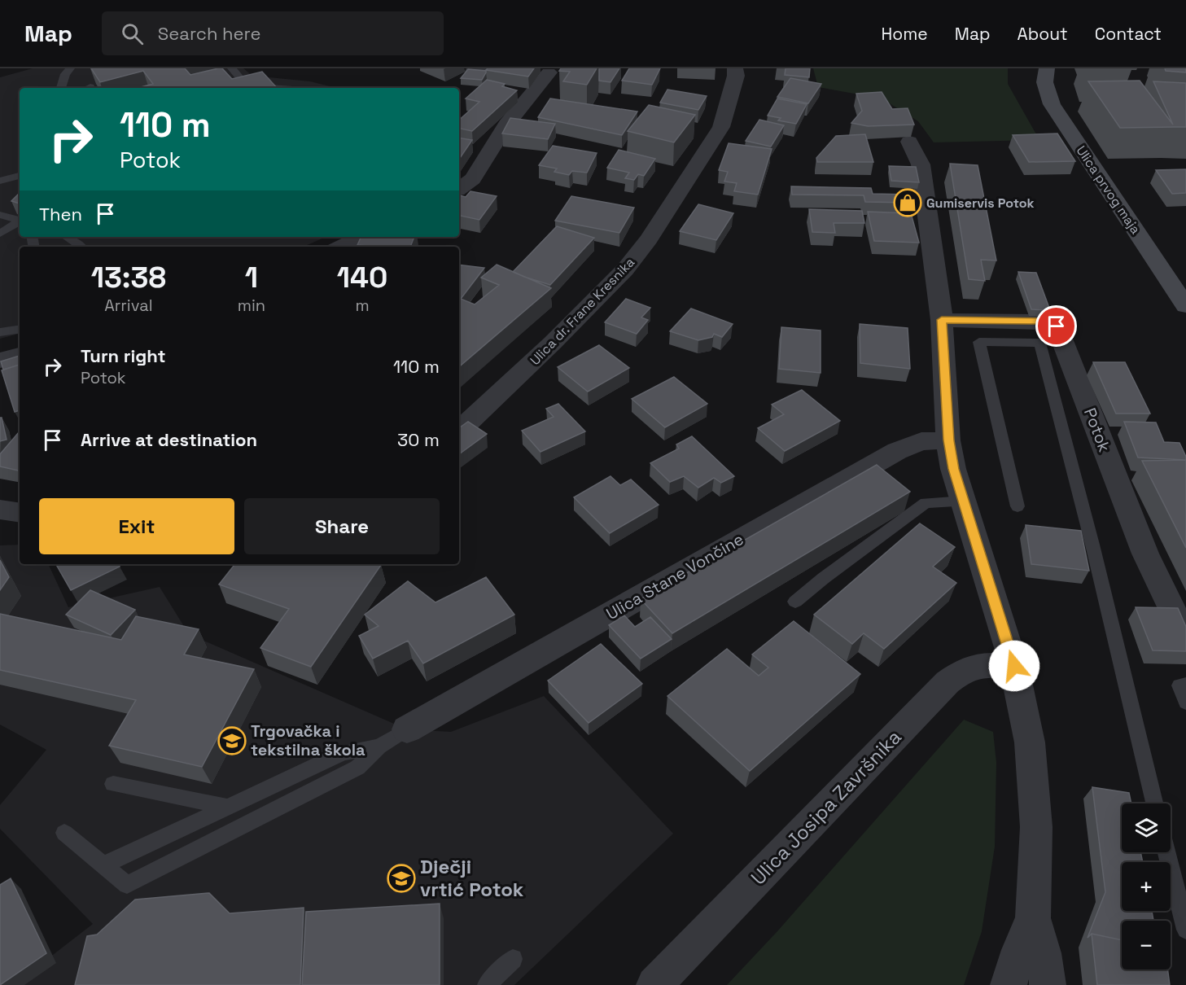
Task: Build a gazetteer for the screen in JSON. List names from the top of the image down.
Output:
{
  "streets": {
    "main road": ["Ulica prvog maja"],
    "street": [
      "Ulica dr. Frane Kresnika",
      "Potok",
      "Ulica Stane Vončine",
      "Ulica Josipa Završnika"
    ]
  },
  "places": {
    "shop": ["Gumiservis Potok"],
    "school or university": ["Trgovačka i tekstilna škola", "Dječji vrtić Potok"]
  },
  "page": {
    "header": "Map",
    "search": "Search here",
    "nav": [
      "Home",
      "Map",
      "About",
      "Contact"
    ],
    "turn": ["110 m", "Potok"],
    "then": "Then",
    "eta": [
      "13:38",
      "Arrival",
      "1",
      "min",
      "140",
      "m"
    ],
    "list": [
      {
        "name": "Turn right",
        "note": "Potok",
        "value": "110 m"
      },
      {
        "name": "Arrive at destination",
        "value": "30 m"
      }
    ],
    "buttons": ["Exit", "Share"],
    "map_buttons": ["+", "−"]
  }
}
